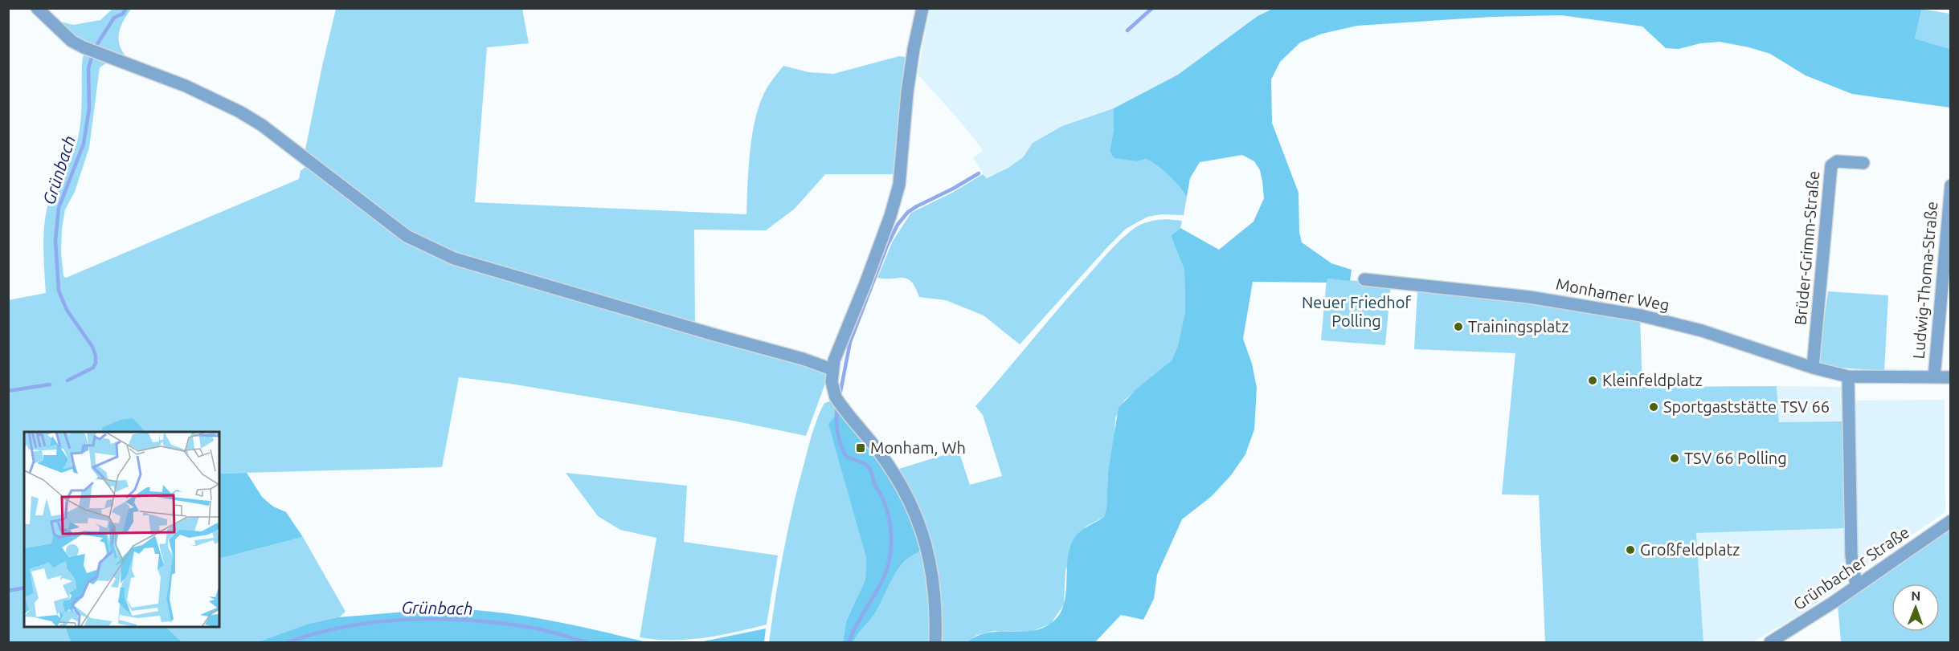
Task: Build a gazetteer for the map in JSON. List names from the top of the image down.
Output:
{
  "streets": {
    "street": [
      "Brüder-Grimm-Straße",
      "Ludwig-Thoma-Straße",
      "Monhamer Weg",
      "Grünbacher Straße"
    ]
  },
  "crossings": [
    ["Brüder-Grimm-Straße", "Monhamer Weg"],
    ["Ludwig-Thoma-Straße", "Monhamer Weg"]
  ],
  "water": ["Grünbach"],
  "parks": ["Neuer Friedhof Polling"],
  "places": {
    "other": [
      "Trainingsplatz",
      "Kleinfeldplatz",
      "Sportgaststätte TSV 66",
      "TSV 66 Polling",
      "Großfeldplatz"
    ],
    "transit": ["Monham, Wh"]
  },
  "north": "top"
}
